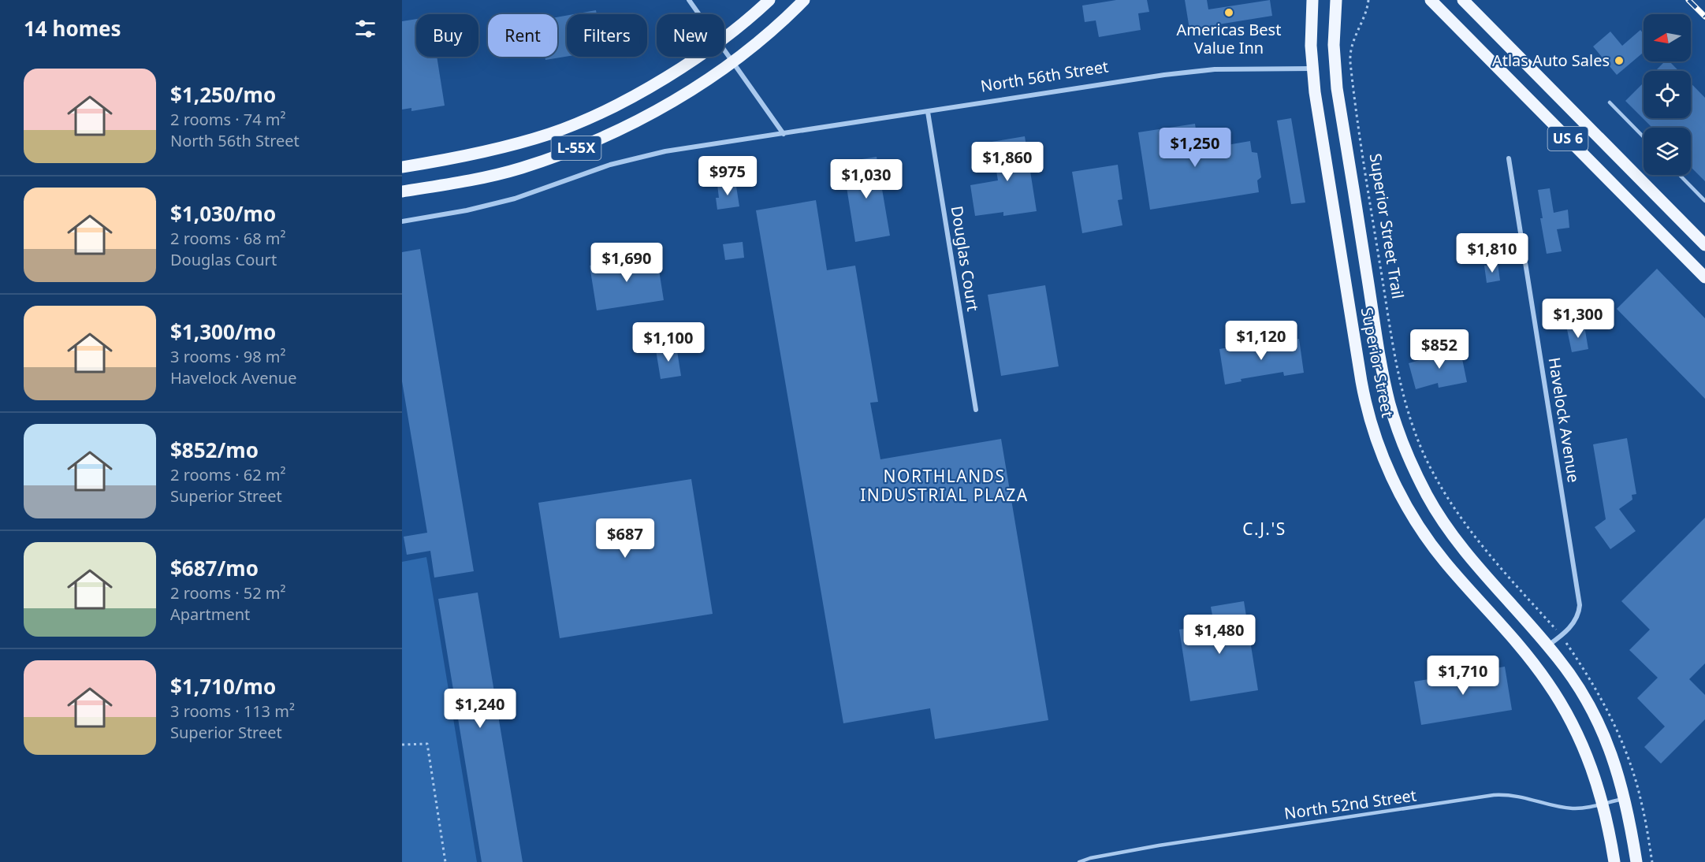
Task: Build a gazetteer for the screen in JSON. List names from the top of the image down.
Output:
{
  "streets": {
    "main road": ["US 6", "L-55X", "Superior Street"],
    "street": ["North 56th Street", "Douglas Court", "Havelock Avenue"],
    "lane": ["North 52nd Street"],
    "path": ["Superior Street Trail"]
  },
  "crossings": [
    ["North 56th Street", "Douglas Court"],
    ["North 56th Street", "Superior Street"],
    ["Superior Street Trail", "Havelock Avenue"],
    ["Superior Street", "Havelock Avenue"],
    ["Superior Street", "North 52nd Street"]
  ],
  "districts": ["NORTHLANDS INDUSTRIAL PLAZA", "C.J.'S"],
  "places": ["Americas Best Value Inn", "Atlas Auto Sales"],
  "north": "left",
  "page": {
    "heading": "14 homes",
    "chip": [
      "Buy",
      "Rent",
      "Filters",
      "New"
    ],
    "list": [
      {
        "name": "$1,250/mo",
        "note": "2 rooms · 74 m² · North 56th Street"
      },
      {
        "name": "$1,030/mo",
        "note": "2 rooms · 68 m² · Douglas Court"
      },
      {
        "name": "$1,300/mo",
        "note": "3 rooms · 98 m² · Havelock Avenue"
      },
      {
        "name": "$852/mo",
        "note": "2 rooms · 62 m² · Superior Street"
      },
      {
        "name": "$687/mo",
        "note": "2 rooms · 52 m² · Apartment"
      },
      {
        "name": "$1,710/mo",
        "note": "3 rooms · 113 m² · Superior Street"
      }
    ],
    "price": [
      "$1,250",
      "$1,860",
      "$975",
      "$1,030",
      "$1,810",
      "$1,690",
      "$1,300",
      "$1,120",
      "$1,100",
      "$852",
      "$687",
      "$1,480",
      "$1,710",
      "$1,240"
    ]
  }
}
